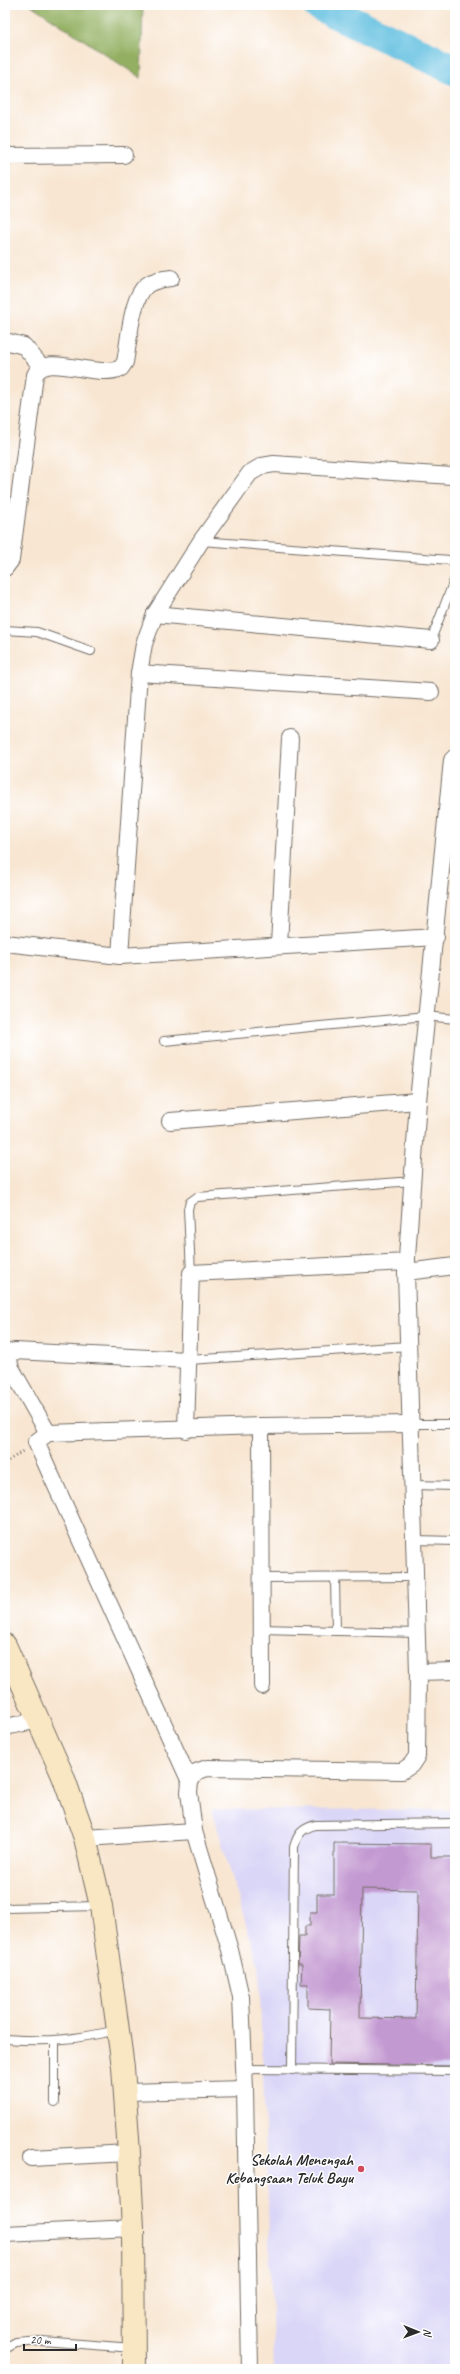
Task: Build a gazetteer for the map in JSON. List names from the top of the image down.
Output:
{
  "places": ["Sekolah Menengah Kebangsaan Teluk Bayu"],
  "scale_bar": "20 m",
  "north": "right"
}
